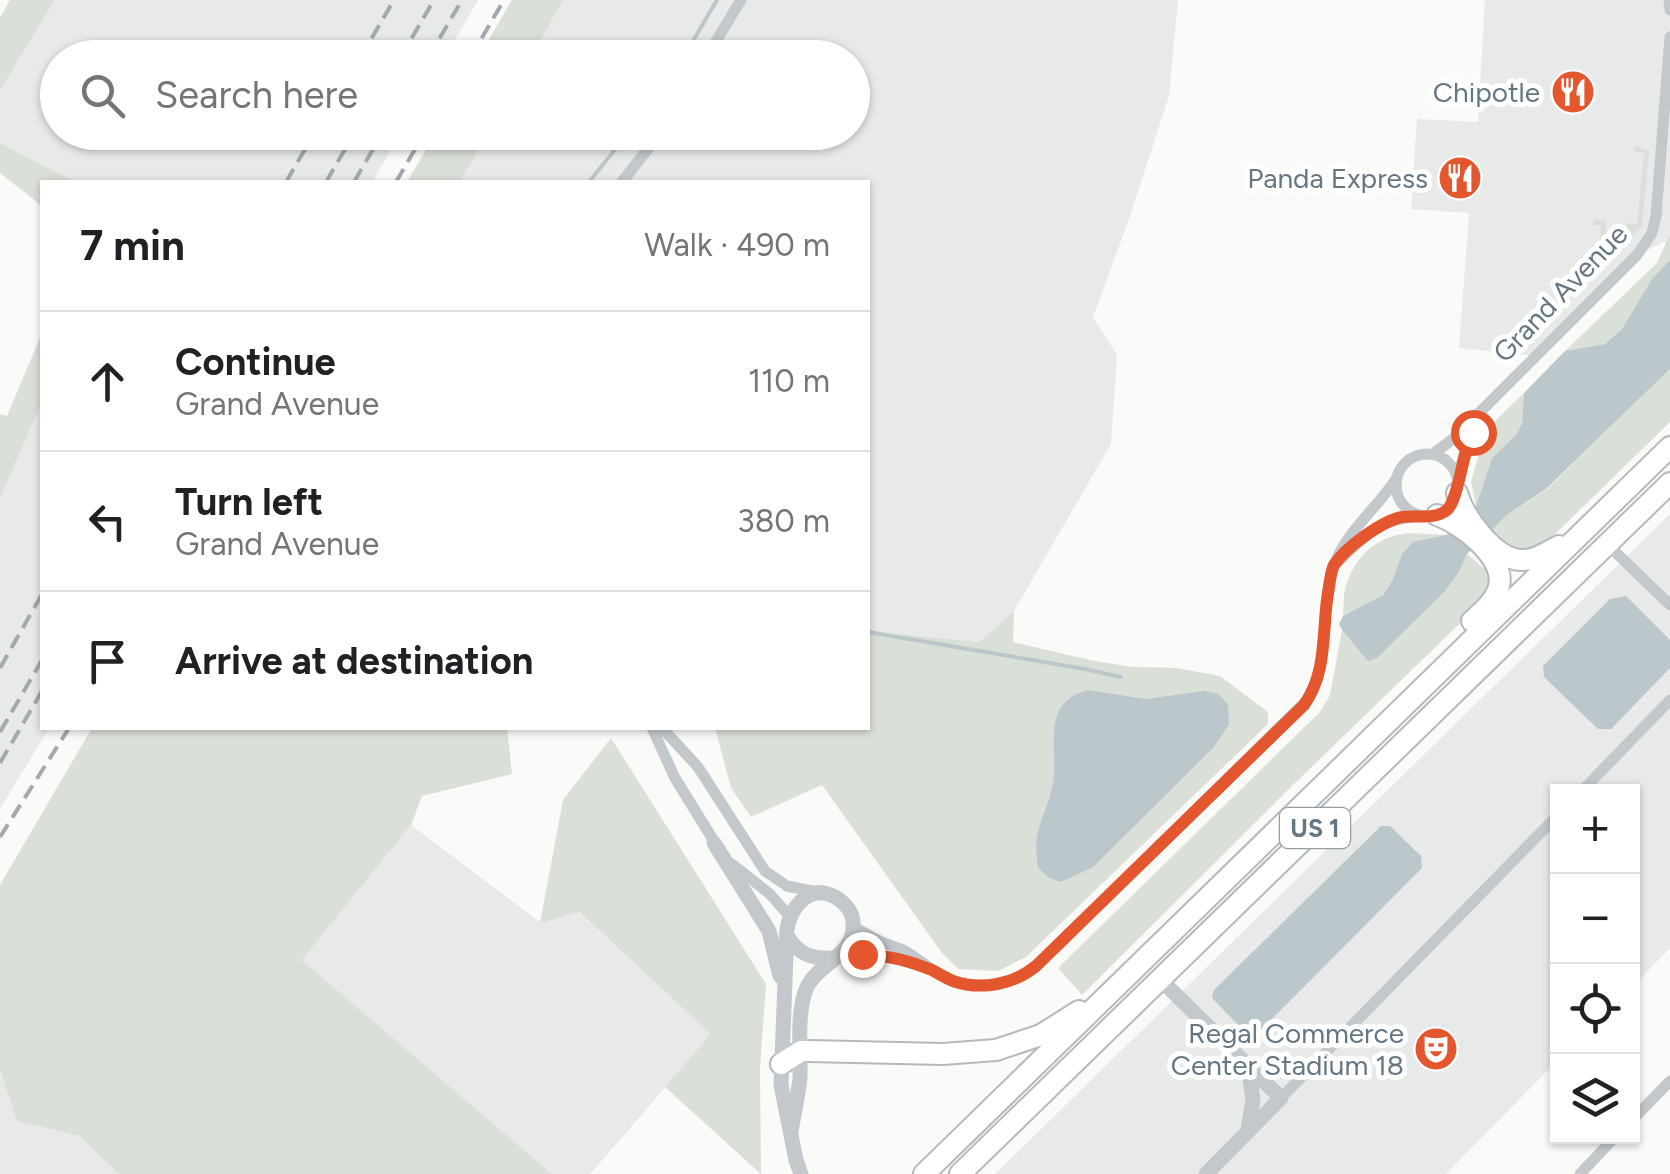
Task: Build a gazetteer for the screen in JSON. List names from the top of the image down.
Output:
{
  "streets": {
    "highway": ["US 1"],
    "street": ["Grand Avenue"]
  },
  "places": {
    "restaurant": ["Chipotle", "Panda Express"],
    "theatre": ["Regal Commerce Center Stadium 18"]
  },
  "page": {
    "search": "Search here",
    "heading": ["7 min", "Walk · 490 m"],
    "list": [
      ["Continue", "Grand Avenue", "110 m"],
      ["Turn left", "Grand Avenue", "380 m"],
      "Arrive at destination"
    ],
    "map_buttons": ["+", "−"]
  }
}
